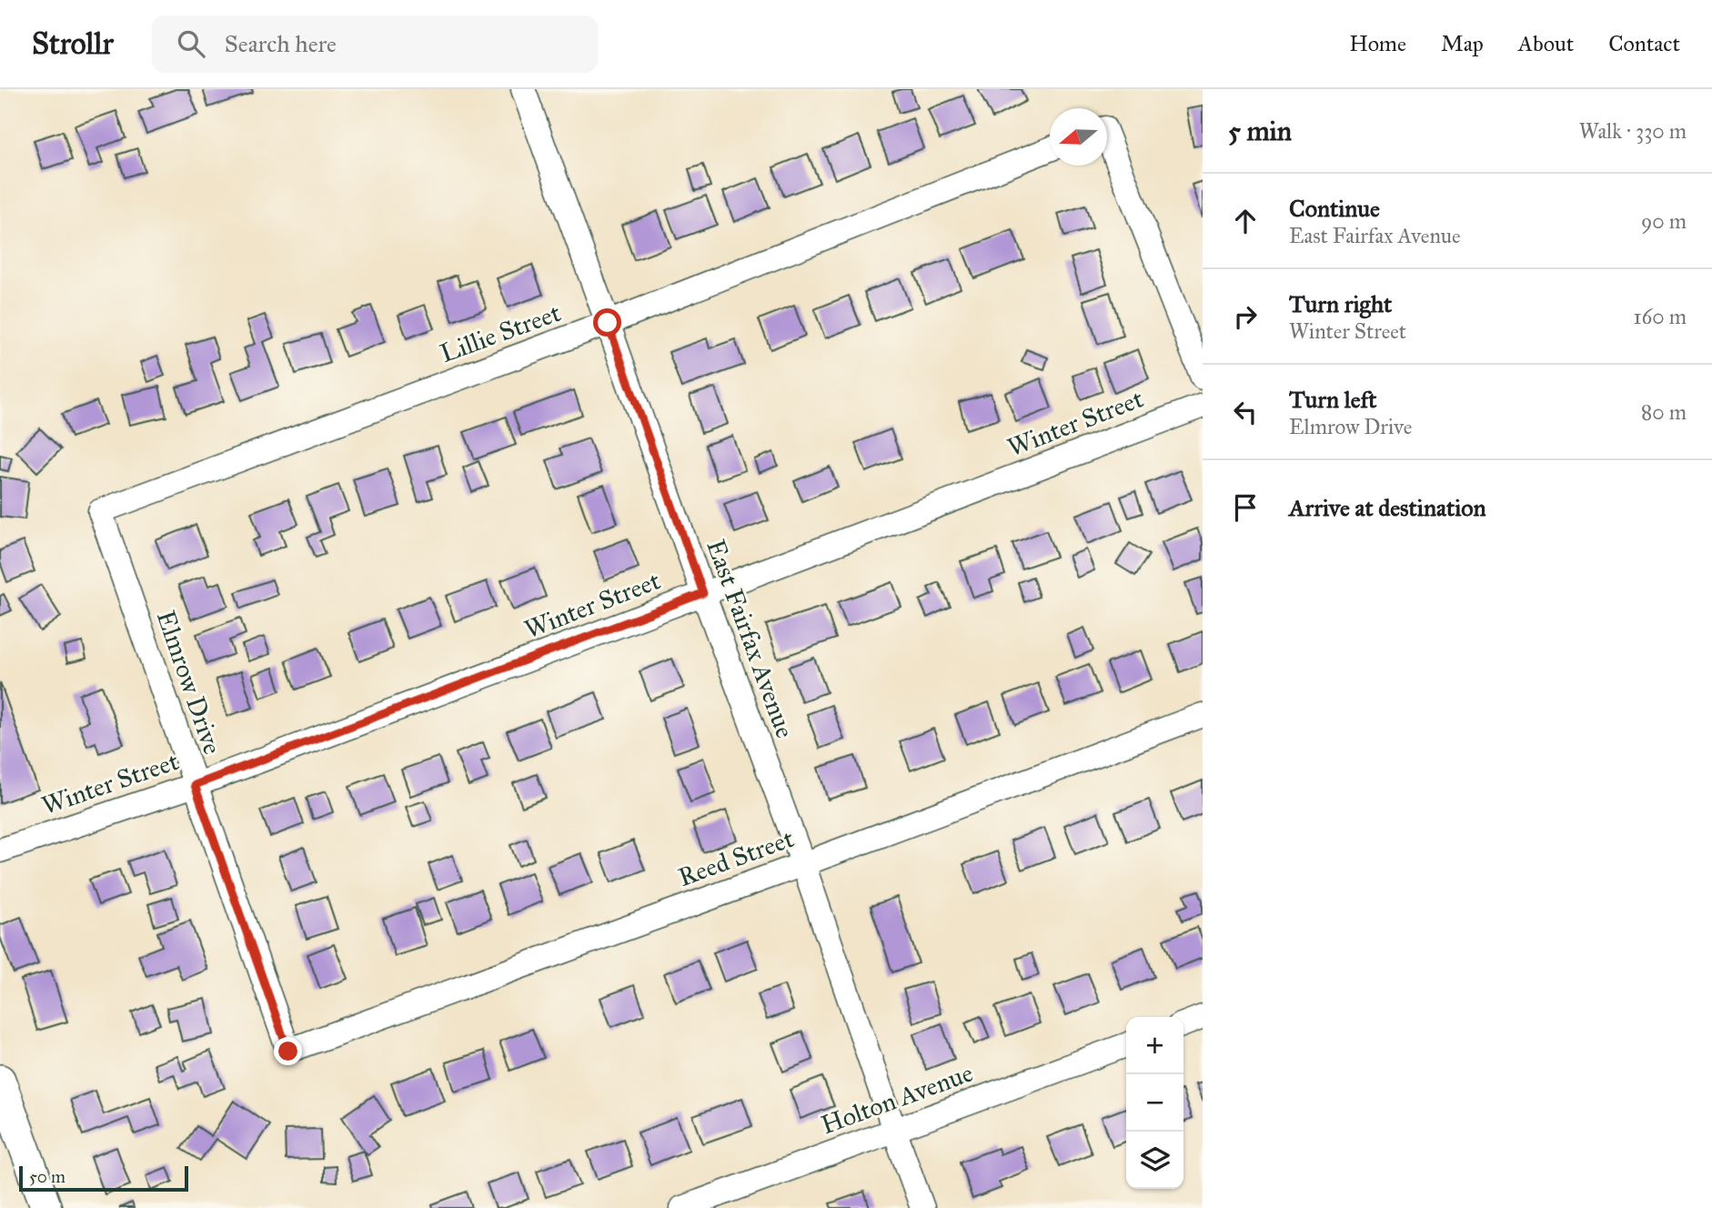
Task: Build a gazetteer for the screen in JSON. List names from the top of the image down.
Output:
{
  "streets": {
    "street": [
      "Lillie Street",
      "Winter Street",
      "East Fairfax Avenue",
      "Elmrow Drive",
      "Reed Street",
      "Holton Avenue"
    ]
  },
  "crossings": [
    ["Lillie Street", "East Fairfax Avenue"],
    ["Lillie Street", "Elmrow Drive"],
    ["Winter Street", "East Fairfax Avenue"],
    ["Winter Street", "Elmrow Drive"],
    ["East Fairfax Avenue", "Reed Street"],
    ["East Fairfax Avenue", "Holton Avenue"],
    ["Elmrow Drive", "Reed Street"]
  ],
  "scale_bar": "50 m",
  "north": "left",
  "page": {
    "header": "Strollr",
    "search": "Search here",
    "nav": [
      "Home",
      "Map",
      "About",
      "Contact"
    ],
    "heading": ["5 min", "Walk · 330 m"],
    "list": [
      ["Continue", "East Fairfax Avenue", "90 m"],
      ["Turn right", "Winter Street", "160 m"],
      ["Turn left", "Elmrow Drive", "80 m"],
      "Arrive at destination"
    ],
    "map_buttons": ["+", "−"],
    "scale": "50 m"
  }
}
